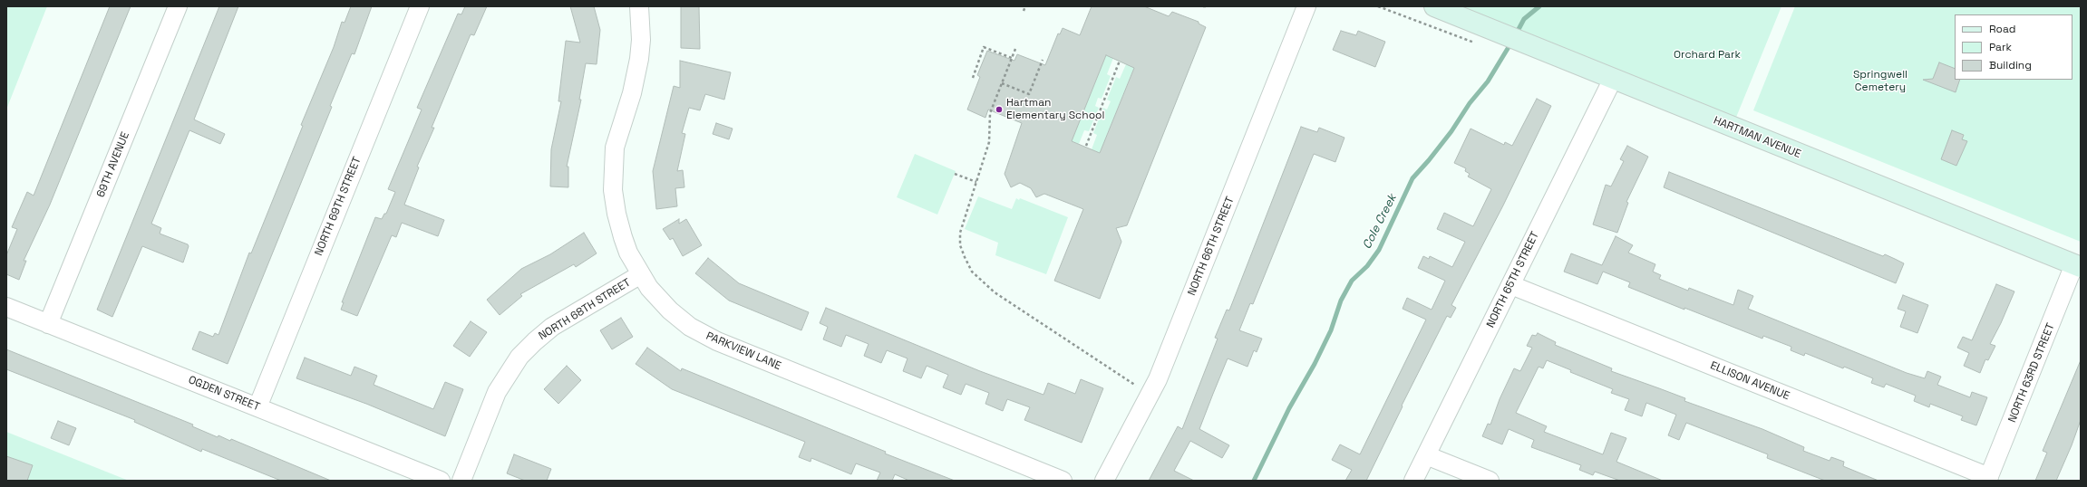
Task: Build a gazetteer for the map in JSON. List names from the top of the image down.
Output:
{
  "streets": {
    "main road": ["HARTMAN AVENUE"],
    "street": [
      "69TH AVENUE",
      "NORTH 69TH STREET",
      "NORTH 66TH STREET",
      "NORTH 65TH STREET",
      "NORTH 68TH STREET",
      "PARKVIEW LANE",
      "NORTH 63RD STREET",
      "ELLISON AVENUE",
      "OGDEN STREET"
    ]
  },
  "crossings": [
    ["HARTMAN AVENUE", "NORTH 65TH STREET"],
    ["HARTMAN AVENUE", "NORTH 63RD STREET"],
    ["69TH AVENUE", "OGDEN STREET"],
    ["NORTH 69TH STREET", "OGDEN STREET"],
    ["NORTH 65TH STREET", "ELLISON AVENUE"],
    ["NORTH 68TH STREET", "PARKVIEW LANE"],
    ["NORTH 63RD STREET", "ELLISON AVENUE"]
  ],
  "water": ["Cole Creek"],
  "parks": ["Orchard Park", "Springwell Cemetery"],
  "places": ["Hartman Elementary School"],
  "legend": ["Road", "Park", "Building"]
}
